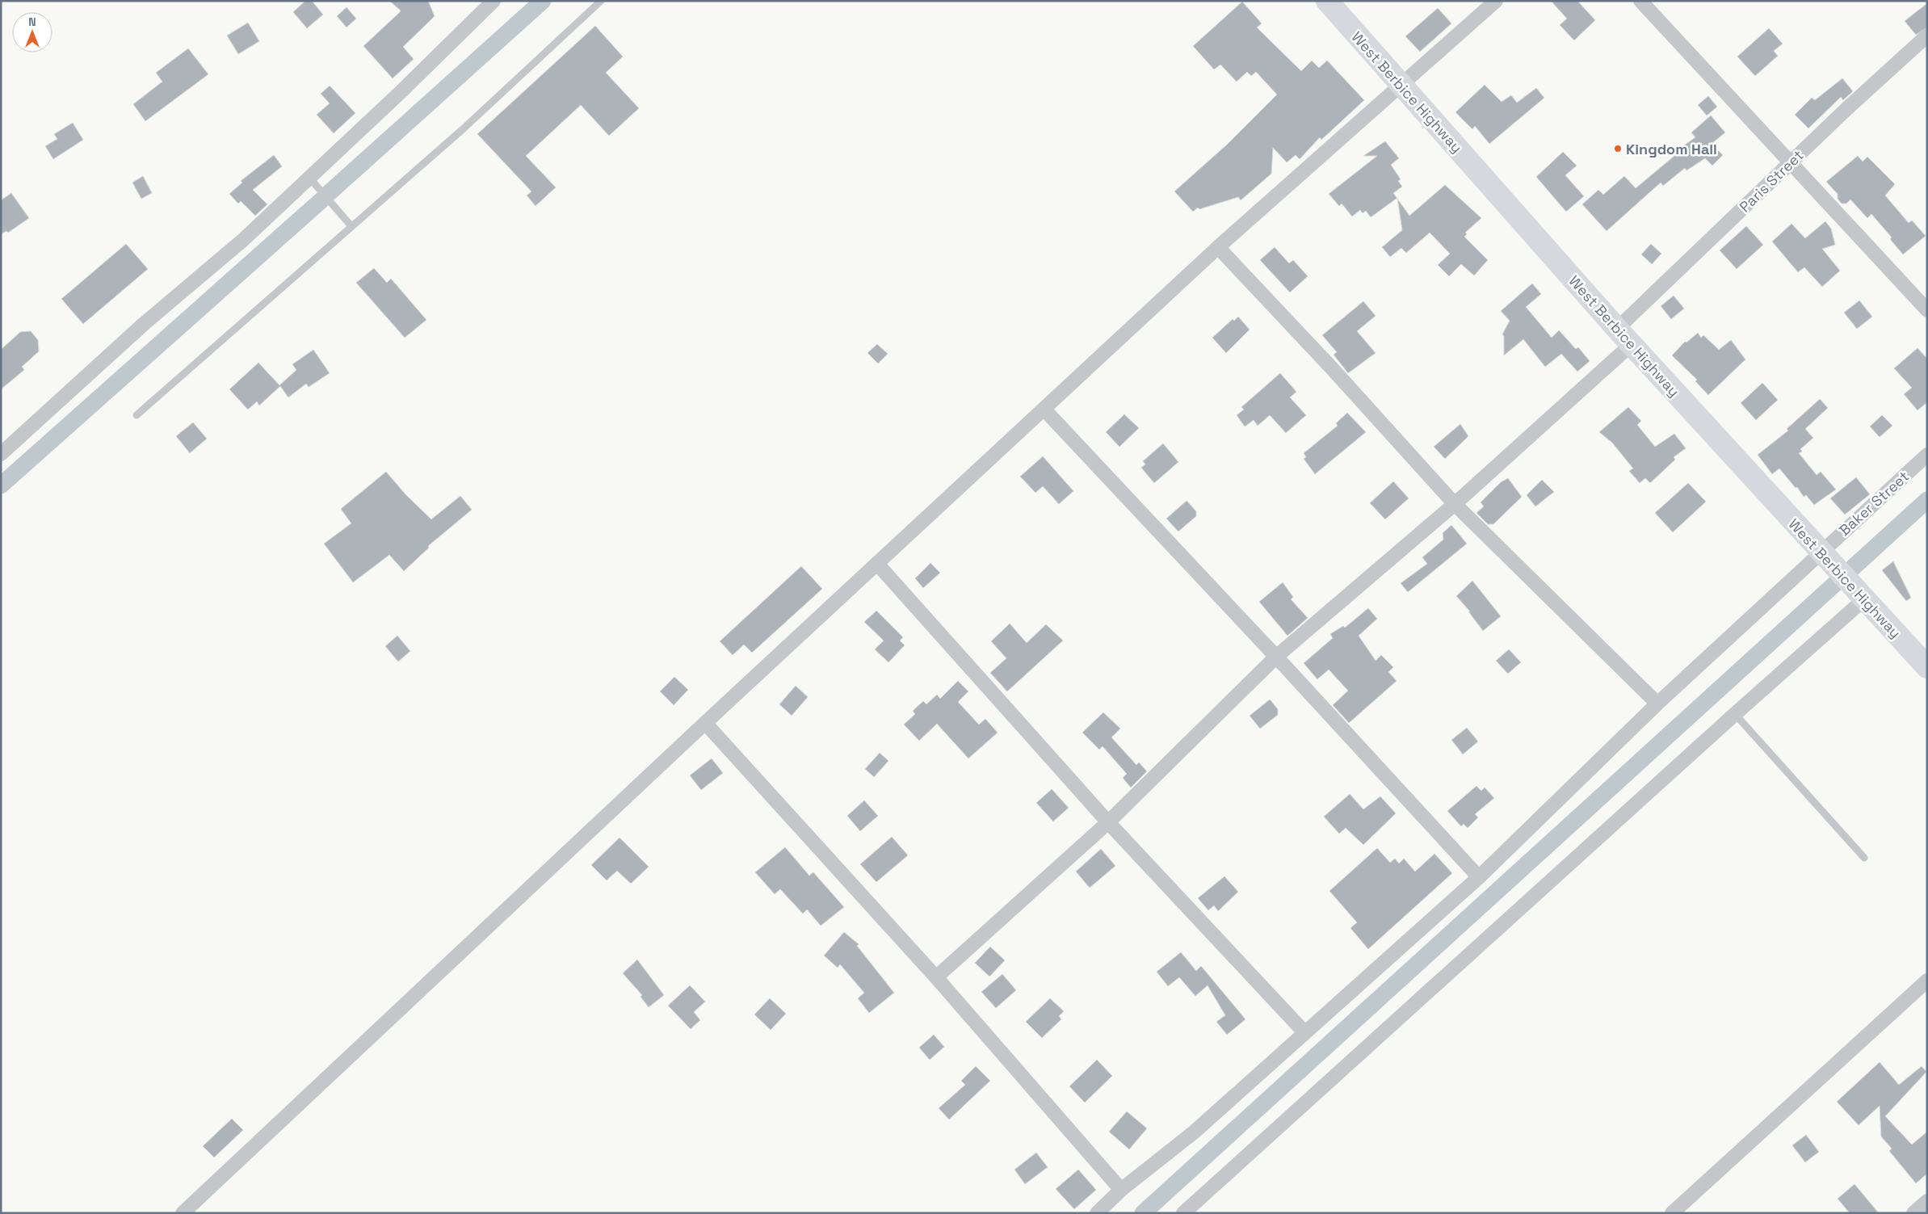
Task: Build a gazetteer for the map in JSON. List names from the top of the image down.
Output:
{
  "streets": {
    "main road": ["West Berbice Highway"],
    "street": ["Paris Street", "Baker Street"]
  },
  "crossings": [
    ["West Berbice Highway", "Paris Street"],
    ["West Berbice Highway", "Baker Street"]
  ],
  "places": ["Kingdom Hall"],
  "north": "top"
}
